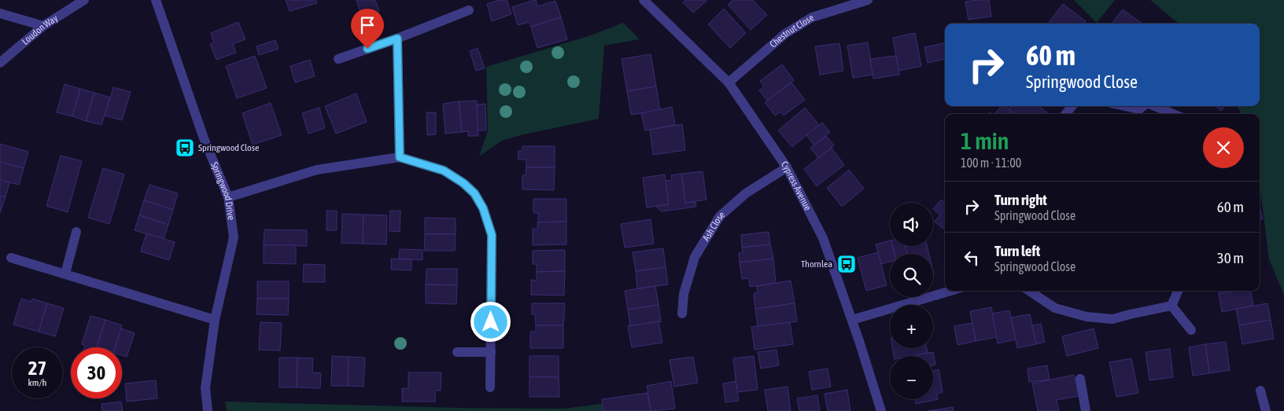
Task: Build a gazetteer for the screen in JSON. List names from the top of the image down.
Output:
{
  "streets": {
    "street": [
      "Loudon Way",
      "Chestnut Close",
      "Cypress Avenue",
      "Springwood Drive",
      "Ash Close"
    ]
  },
  "crossings": [
    ["Chestnut Close", "Cypress Avenue"],
    ["Cypress Avenue", "Ash Close"]
  ],
  "places": {
    "bus stop": ["Springwood Close", "Thornlea"]
  },
  "page": {
    "turn": ["60 m", "Springwood Close"],
    "heading": ["1 min", "100 m · 11:00"],
    "list": [
      {
        "name": "Turn right",
        "note": "Springwood Close",
        "value": "60 m"
      },
      {
        "name": "Turn left",
        "note": "Springwood Close",
        "value": "30 m"
      }
    ],
    "map_buttons": ["+", "−"],
    "speed": "27 km/h",
    "limit": "30"
  }
}
